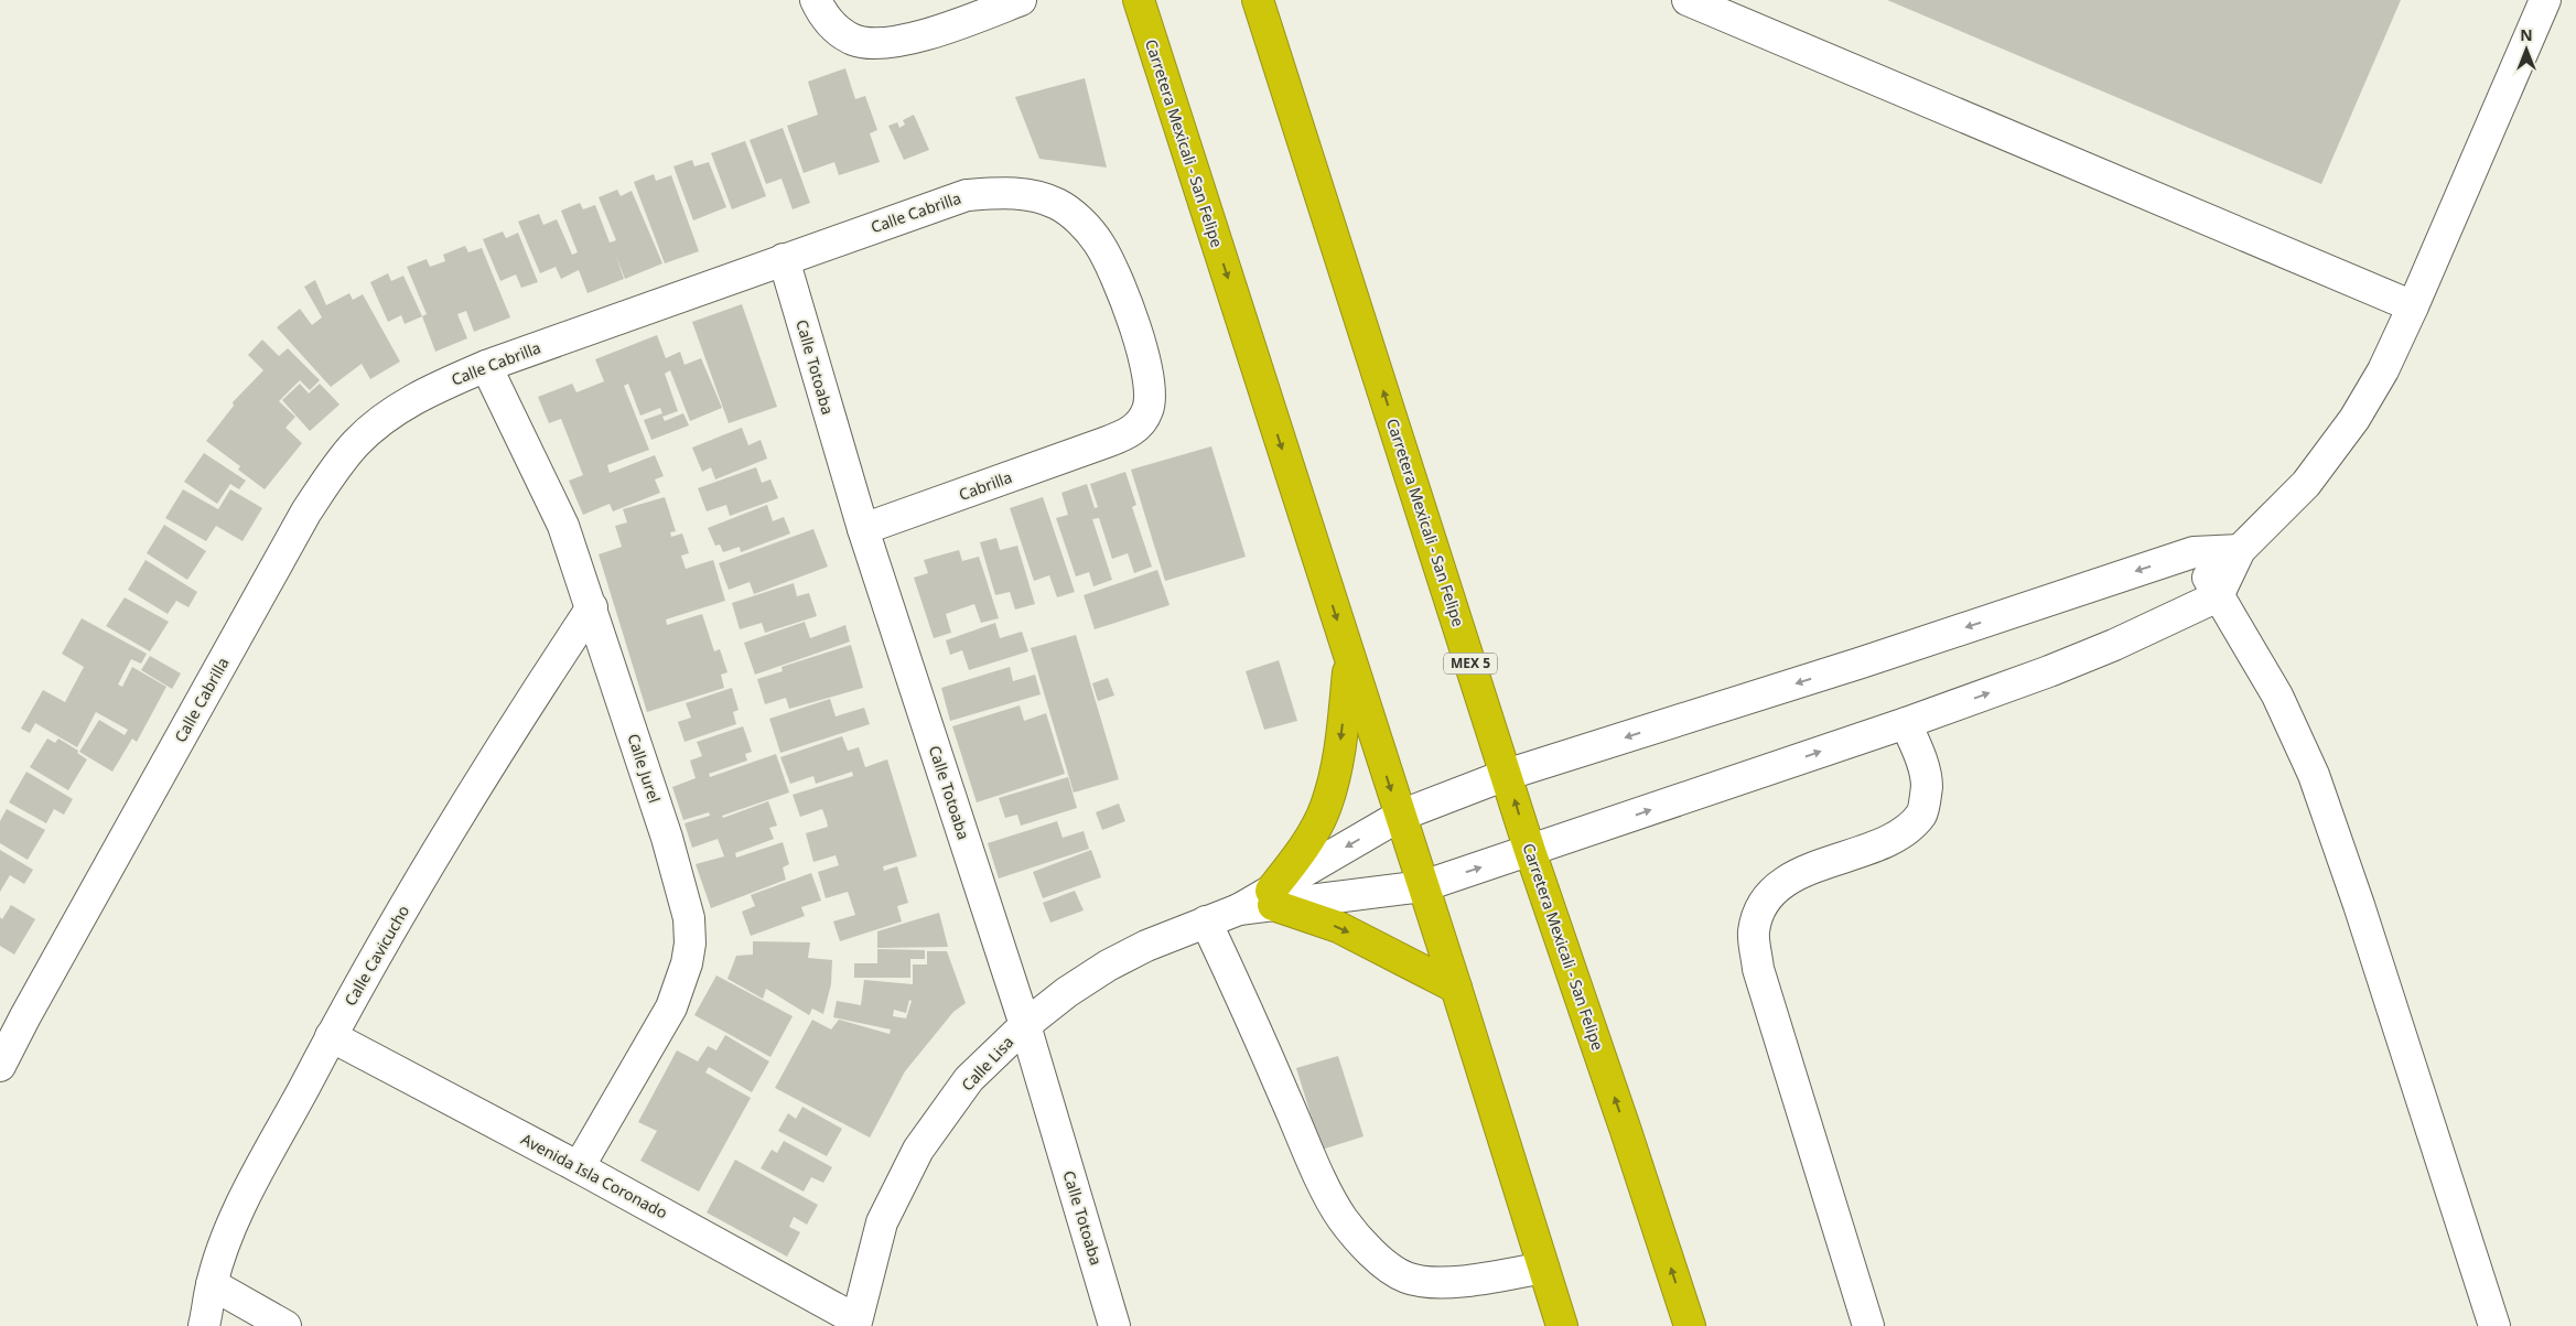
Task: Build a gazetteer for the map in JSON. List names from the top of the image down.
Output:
{
  "streets": {
    "highway": ["Carretera Mexicali - San Felipe", "MEX 5"],
    "street": [
      "Calle Cabrilla",
      "Calle Totoaba",
      "Cabrilla",
      "Calle Jurel",
      "Calle Cavicucho",
      "Calle Lisa",
      "Avenida Isla Coronado"
    ]
  },
  "crossings": [
    ["Carretera Mexicali - San Felipe", "Calle Lisa"],
    ["Calle Cabrilla", "Calle Totoaba"],
    ["Calle Cabrilla", "Cabrilla"],
    ["Calle Cabrilla", "Calle Jurel"],
    ["Calle Totoaba", "Cabrilla"],
    ["Calle Totoaba", "Calle Lisa"],
    ["Calle Jurel", "Calle Cavicucho"],
    ["Calle Jurel", "Avenida Isla Coronado"],
    ["Calle Cavicucho", "Avenida Isla Coronado"],
    ["Calle Lisa", "Avenida Isla Coronado"]
  ],
  "north": "top"
}
